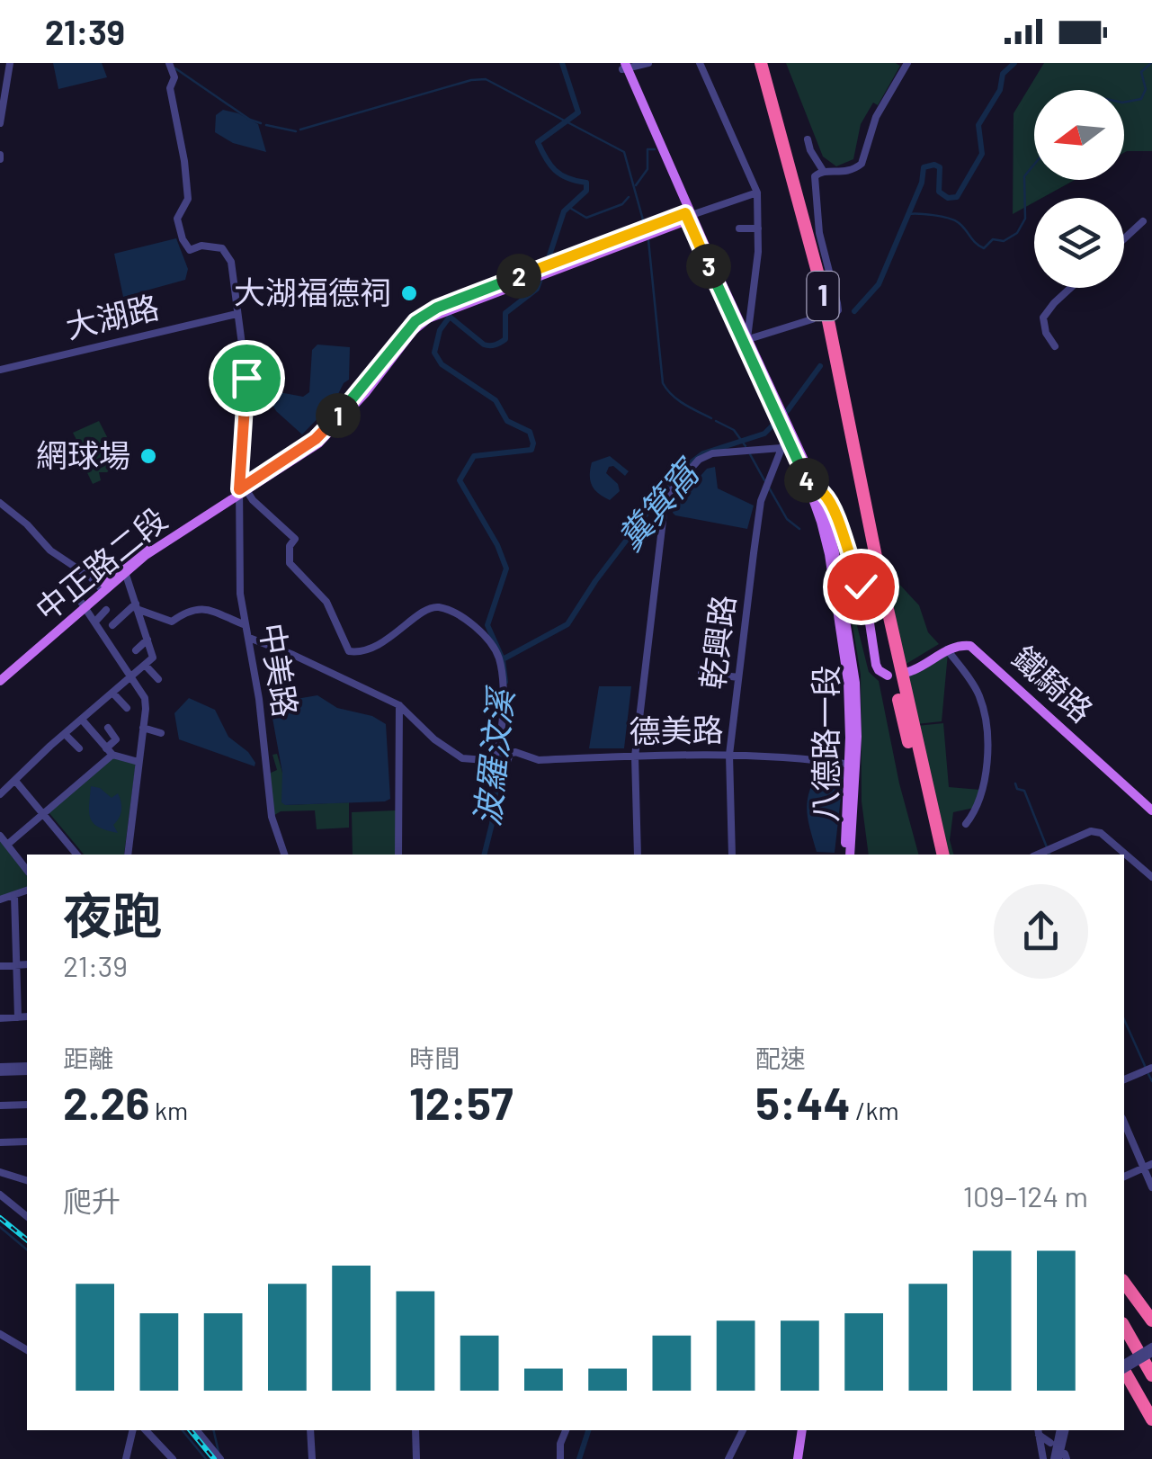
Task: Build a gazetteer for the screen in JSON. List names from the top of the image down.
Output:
{
  "streets": {
    "highway": ["1"],
    "main road": ["中正路二段", "鐵騎路", "八德路一段"],
    "street": [
      "大湖路",
      "乾興路",
      "中美路",
      "德美路"
    ]
  },
  "crossings": [
    ["大湖路", "中美路"],
    ["中正路二段", "中美路"],
    ["乾興路", "德美路"],
    ["乾興路", "八德路一段"],
    ["中美路", "德美路"],
    ["德美路", "八德路一段"]
  ],
  "water": ["糞箕窩", "波羅汶溪"],
  "places": ["大湖福德祠", "網球場"],
  "north": "left",
  "page": {
    "status": "21:39",
    "pins": [
      "3",
      "2",
      "1",
      "4"
    ],
    "heading": ["夜跑", "21:39"],
    "stats": [
      ["距離", "2.26 km"],
      ["時間", "12:57"],
      ["配速", "5:44 /km"]
    ],
    "chart": ["爬升", "109–124 m"]
  }
}
